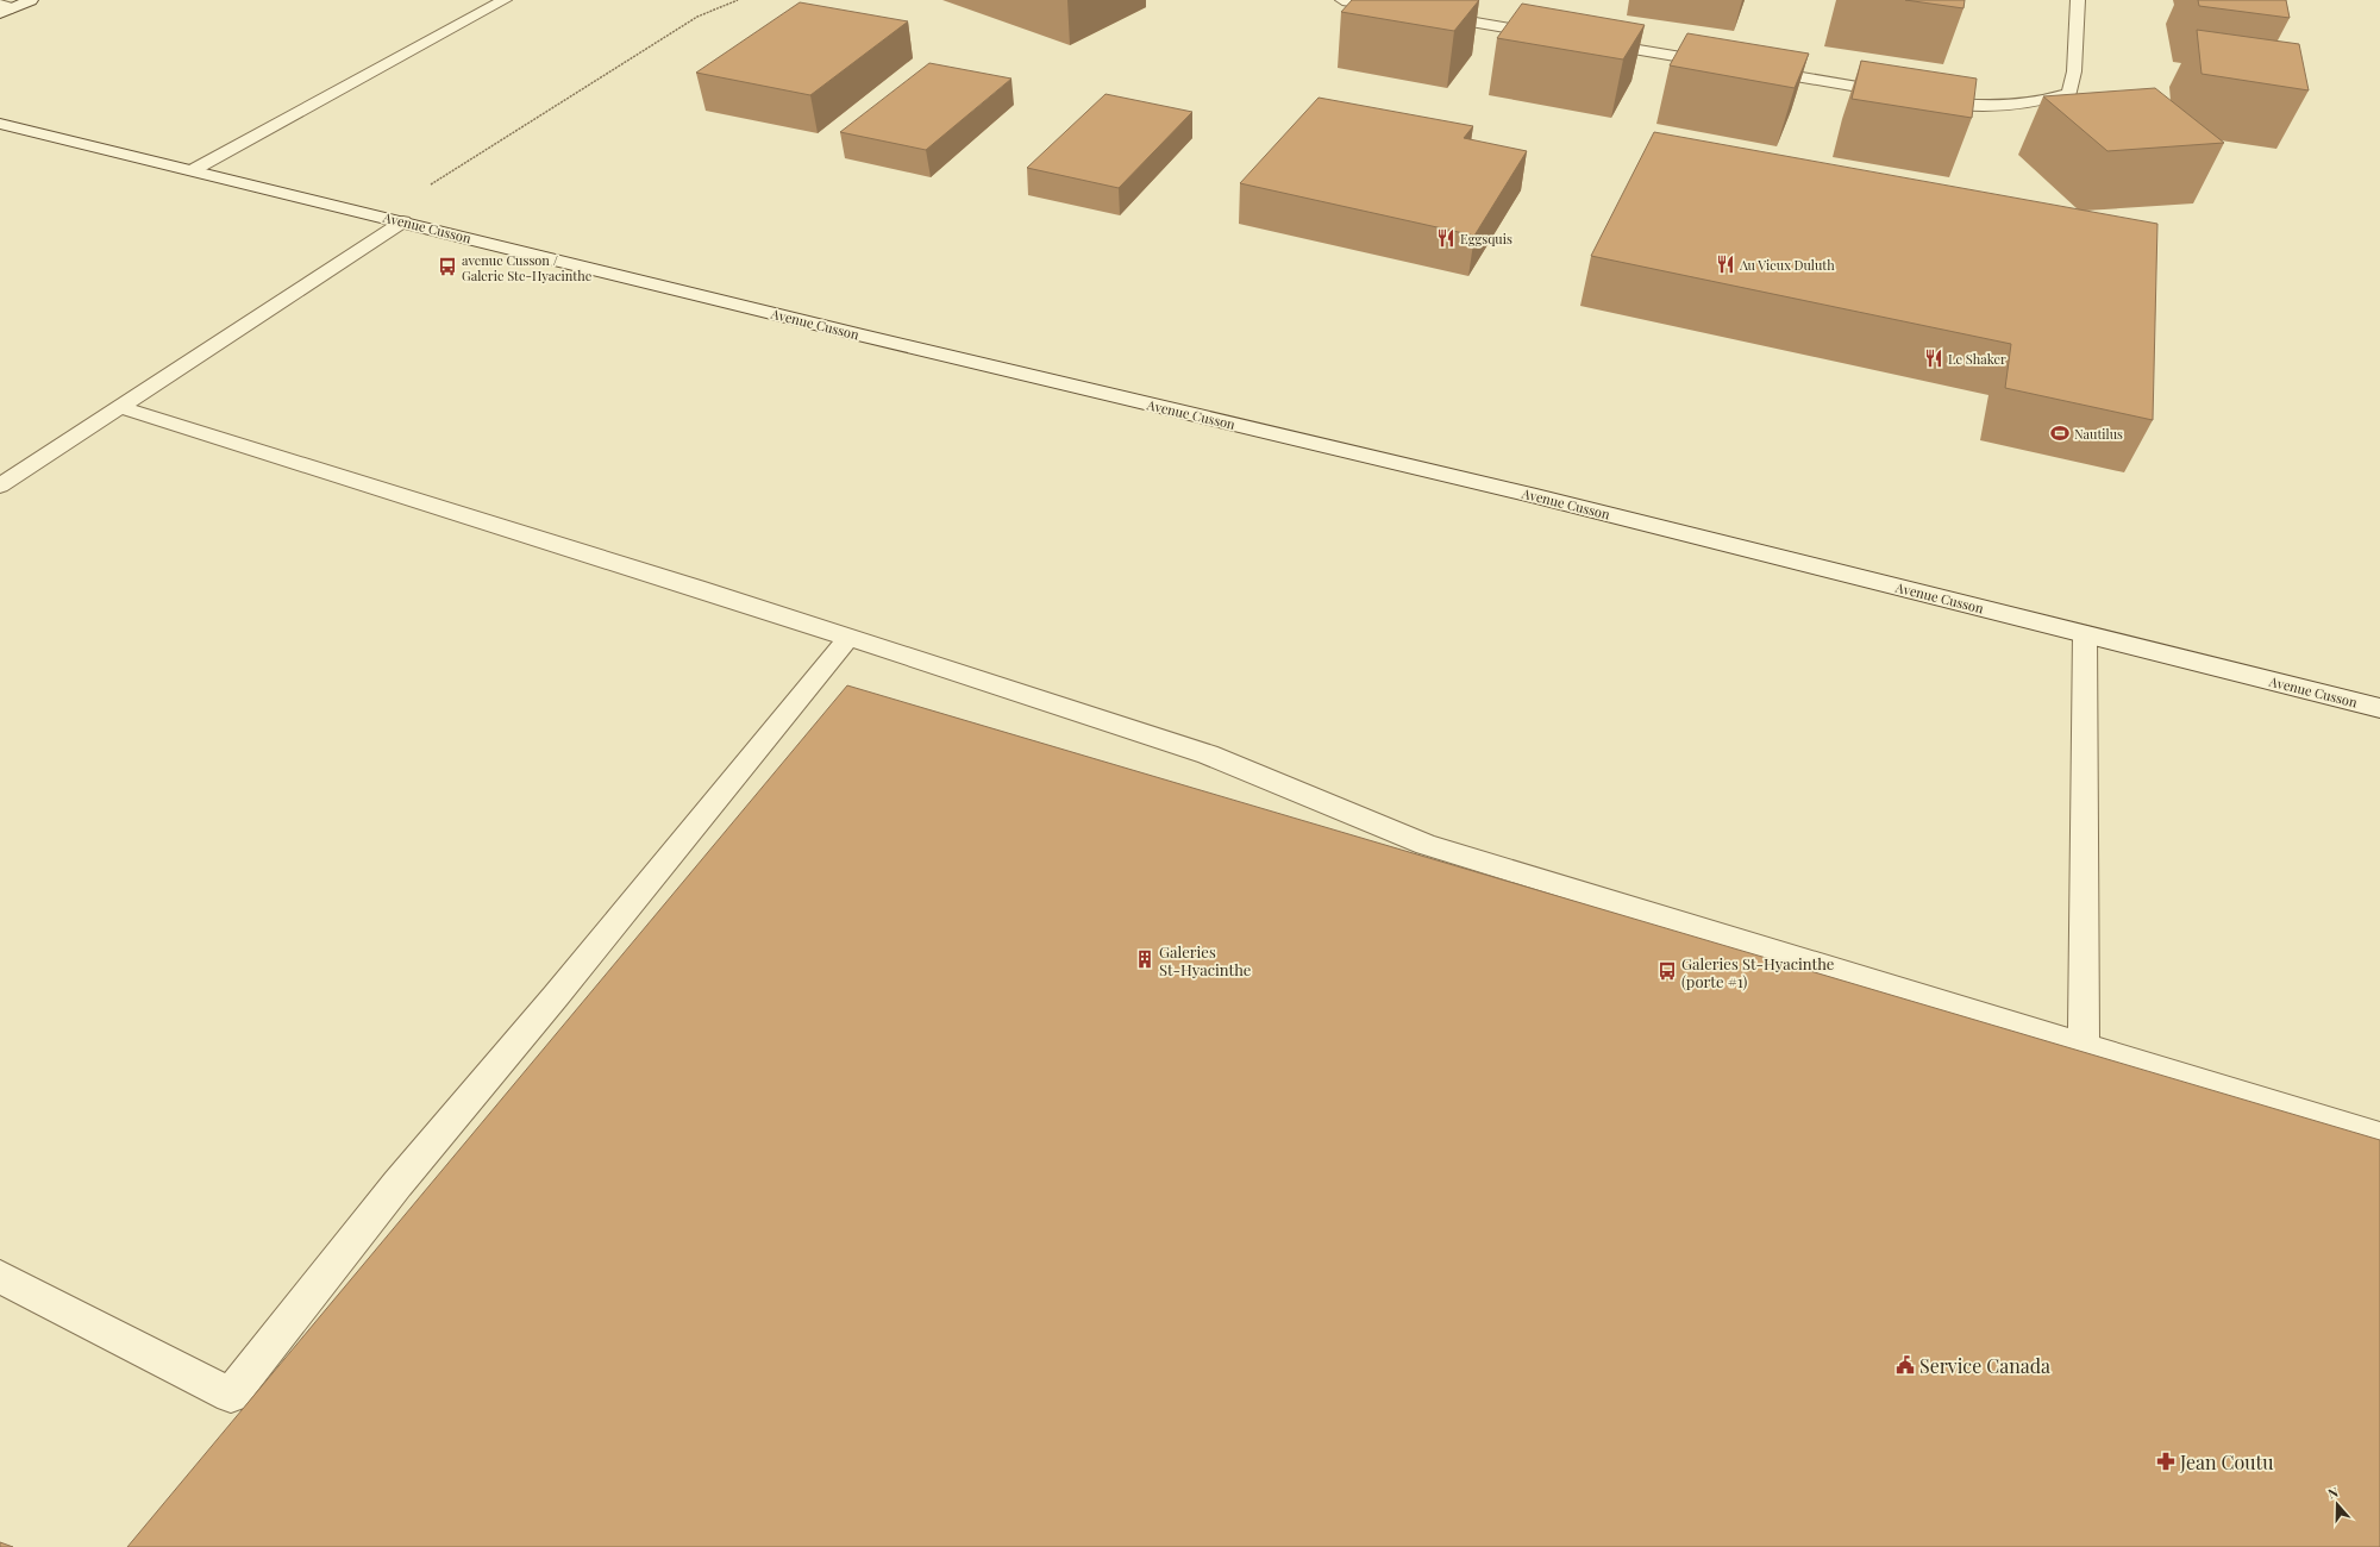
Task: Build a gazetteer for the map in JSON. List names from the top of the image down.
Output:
{
  "streets": {
    "street": ["Avenue Cusson"]
  },
  "places": {
    "restaurant": ["Eggsquis", "Au Vieux Duluth", "Le Shaker"],
    "bus stop": ["avenue Cusson / Galerie Ste-Hyacinthe", "Galeries St-Hyacinthe (porte #1)"],
    "sports": ["Nautilus"],
    "building": ["Galeries St-Hyacinthe"],
    "public building": ["Service Canada"],
    "pharmacy": ["Jean Coutu"]
  },
  "north": "top"
}
